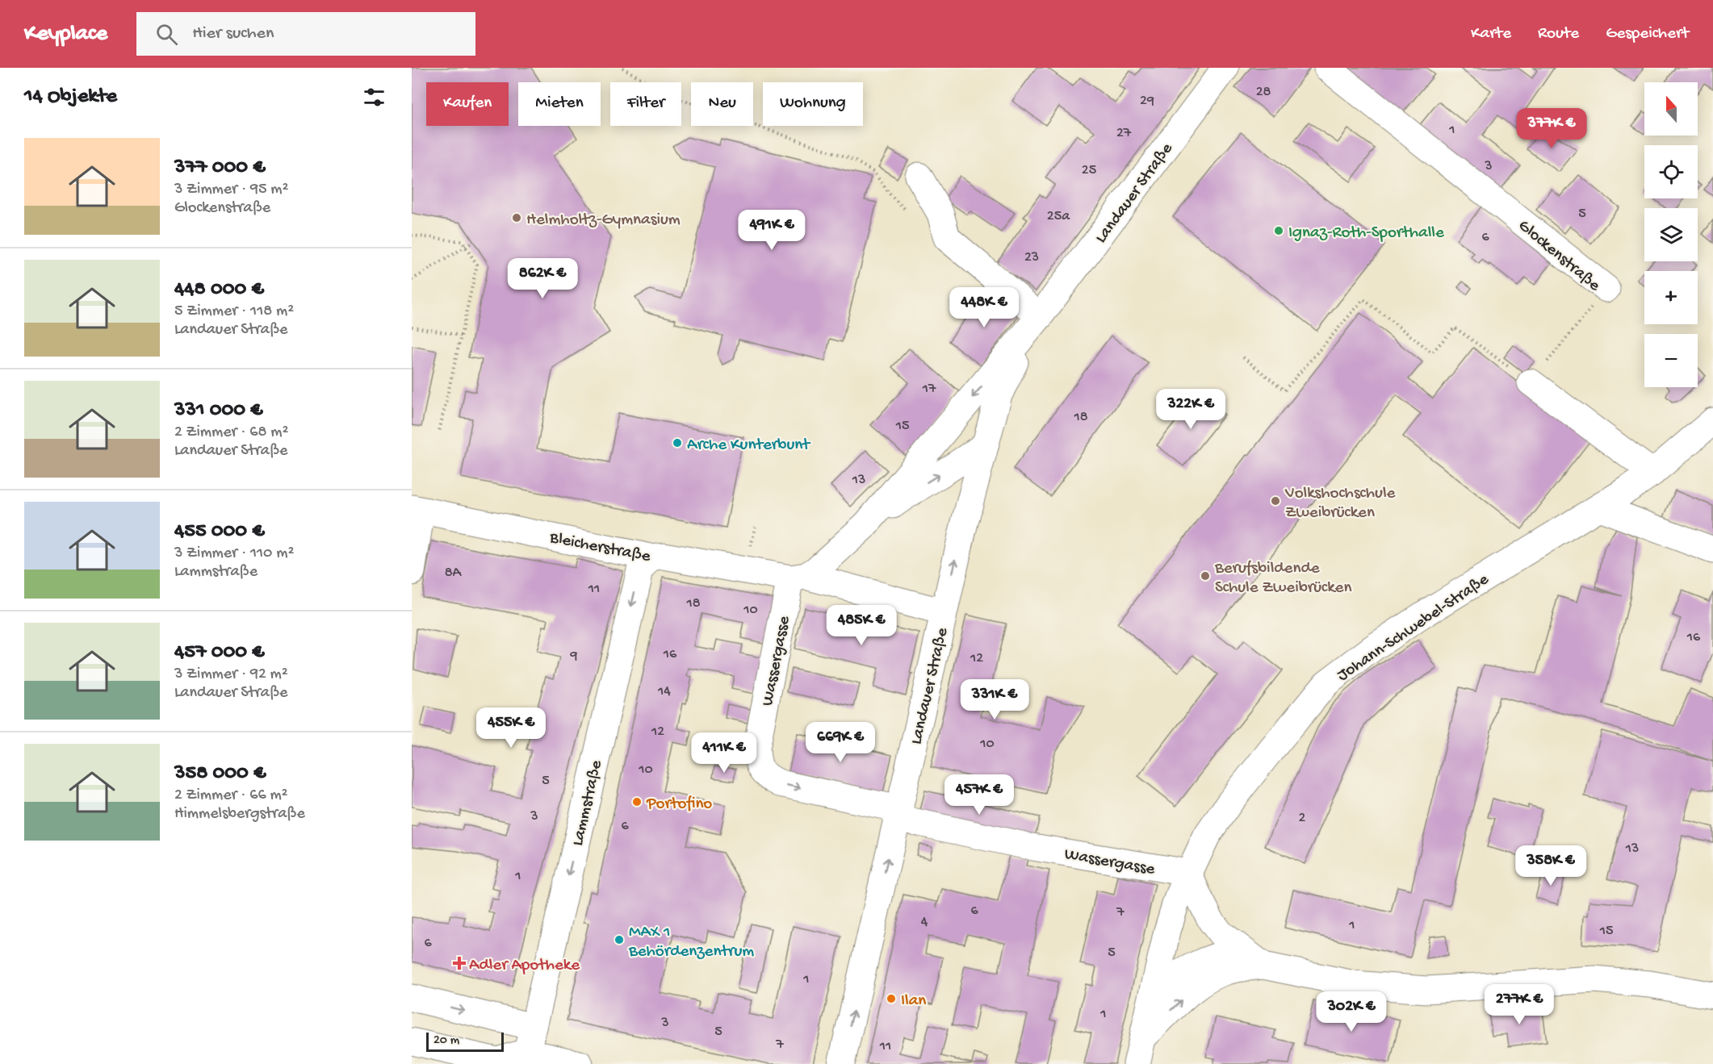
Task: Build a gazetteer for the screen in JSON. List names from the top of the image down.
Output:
{
  "streets": {
    "street": [
      "Landauer Straße",
      "Glockenstraße",
      "Bleicherstraße",
      "Johann-Schwebel-Straße",
      "Wassergasse",
      "Lammstraße"
    ]
  },
  "crossings": [
    ["Landauer Straße", "Bleicherstraße"],
    ["Landauer Straße", "Wassergasse"],
    ["Bleicherstraße", "Wassergasse"],
    ["Bleicherstraße", "Lammstraße"],
    ["Johann-Schwebel-Straße", "Wassergasse"]
  ],
  "one_way": ["Lammstraße"],
  "places": {
    "other": [
      "Helmholtz-Gymnasium",
      "Ignaz-Roth-Sporthalle",
      "Arche Kunterbunt",
      "Volkshochschule Zweibrücken",
      "Berufsbildende Schule Zweibrücken",
      "Portofino",
      "MAX 1 Behördenzentrum",
      "Ilan"
    ],
    "health": ["Adler Apotheke"]
  },
  "house_numbers": [
    "28",
    "29",
    "1",
    "27",
    "3",
    "25",
    "5",
    "25a",
    "6",
    "23",
    "17",
    "18",
    "15",
    "13",
    "8A",
    "11",
    "18",
    "10",
    "16",
    "16",
    "9",
    "12",
    "14",
    "12",
    "10",
    "10",
    "5",
    "3",
    "2",
    "6",
    "13",
    "1",
    "6",
    "7",
    "4",
    "1",
    "15",
    "6",
    "5",
    "1",
    "1",
    "3",
    "5",
    "7",
    "11"
  ],
  "scale_bar": "20 m",
  "north": "top",
  "page": {
    "header": "Keyplace",
    "search": "Hier suchen",
    "nav": ["Karte", "Route", "Gespeichert"],
    "heading": "14 Objekte",
    "map_buttons": ["+", "−"],
    "chip": [
      "Kaufen",
      "Mieten",
      "Filter",
      "Neu",
      "Wohnung"
    ],
    "price": [
      "377K €",
      "491K €",
      "862K €",
      "448K €",
      "322K €",
      "485K €",
      "331K €",
      "455K €",
      "669K €",
      "411K €",
      "457K €",
      "358K €",
      "277K €",
      "302K €"
    ],
    "list": [
      {
        "name": "377 000 €",
        "note": "3 Zimmer · 95 m² · Glockenstraße"
      },
      {
        "name": "448 000 €",
        "note": "5 Zimmer · 118 m² · Landauer Straße"
      },
      {
        "name": "331 000 €",
        "note": "2 Zimmer · 68 m² · Landauer Straße"
      },
      {
        "name": "455 000 €",
        "note": "3 Zimmer · 110 m² · Lammstraße"
      },
      {
        "name": "457 000 €",
        "note": "3 Zimmer · 92 m² · Landauer Straße"
      },
      {
        "name": "358 000 €",
        "note": "2 Zimmer · 66 m² · Himmelsbergstraße"
      }
    ],
    "scale": "20 m"
  }
}
